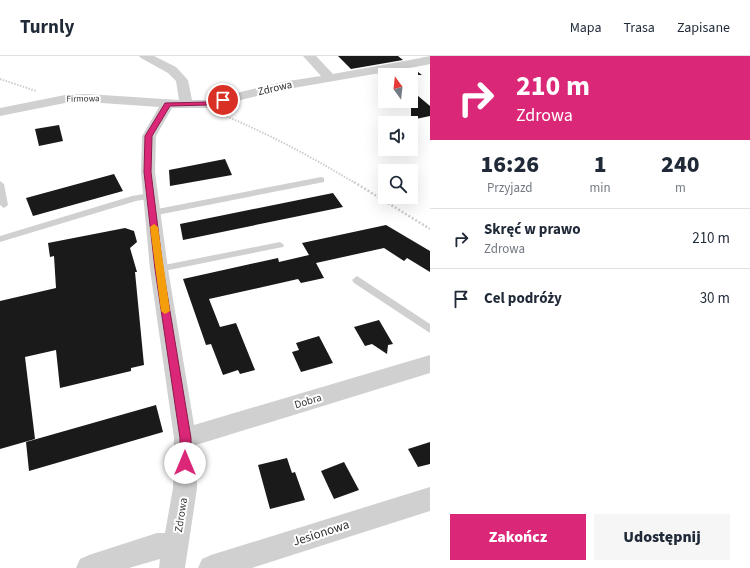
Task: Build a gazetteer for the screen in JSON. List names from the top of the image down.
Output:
{
  "streets": {
    "street": [
      "Zdrowa",
      "Firmowa",
      "Dobra",
      "Jesionowa"
    ]
  },
  "crossings": [
    ["Zdrowa", "Firmowa"],
    ["Zdrowa", "Dobra"]
  ],
  "north": "top",
  "page": {
    "header": "Turnly",
    "nav": ["Mapa", "Trasa", "Zapisane"],
    "turn": ["210 m", "Zdrowa"],
    "eta": [
      "16:26",
      "Przyjazd",
      "1",
      "min",
      "240",
      "m"
    ],
    "list": [
      {
        "name": "Skręć w prawo",
        "note": "Zdrowa",
        "value": "210 m"
      },
      {
        "name": "Cel podróży",
        "value": "30 m"
      }
    ],
    "buttons": ["Zakończ", "Udostępnij"]
  }
}
